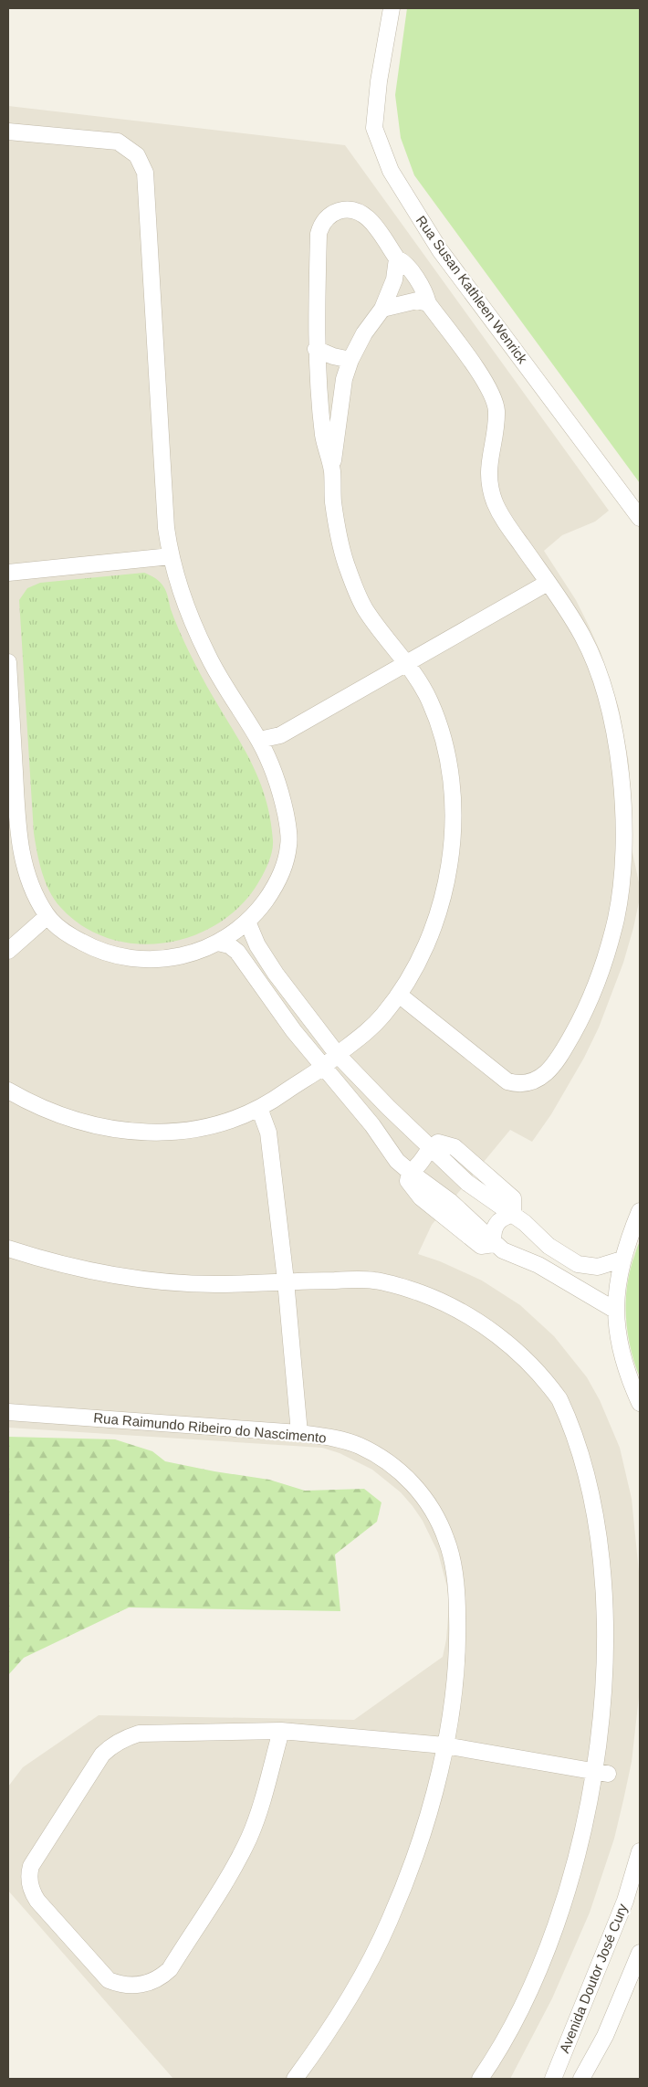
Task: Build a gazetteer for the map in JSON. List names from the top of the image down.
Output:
{
  "streets": {
    "street": ["Rua Susan Kathleen Wenrick", "Rua Raimundo Ribeiro do Nascimento", "Avenida Doutor José Cury"]
  }
}
